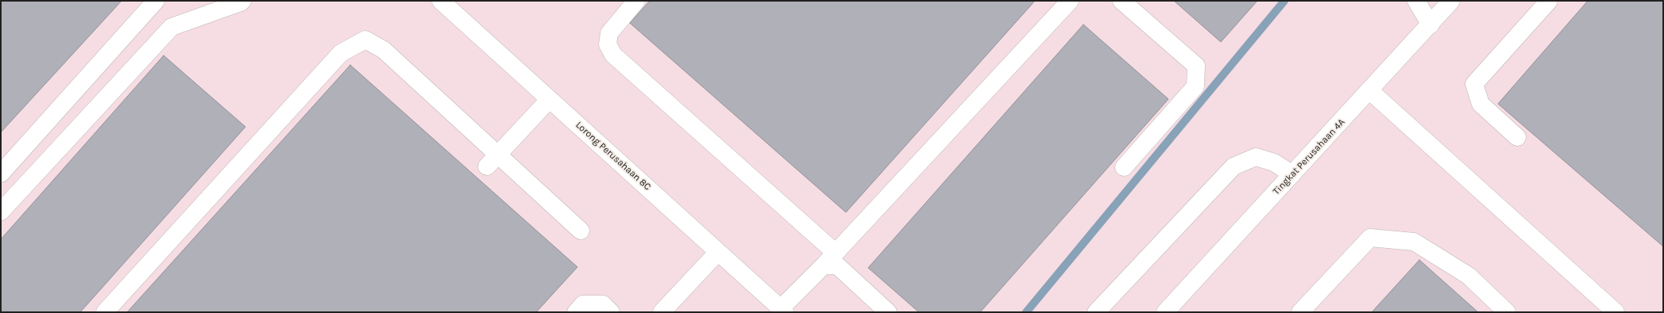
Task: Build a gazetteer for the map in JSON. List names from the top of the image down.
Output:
{
  "streets": {
    "street": ["Lorong Perusahaan 8C", "Tingkat Perusahaan 4A"]
  }
}
